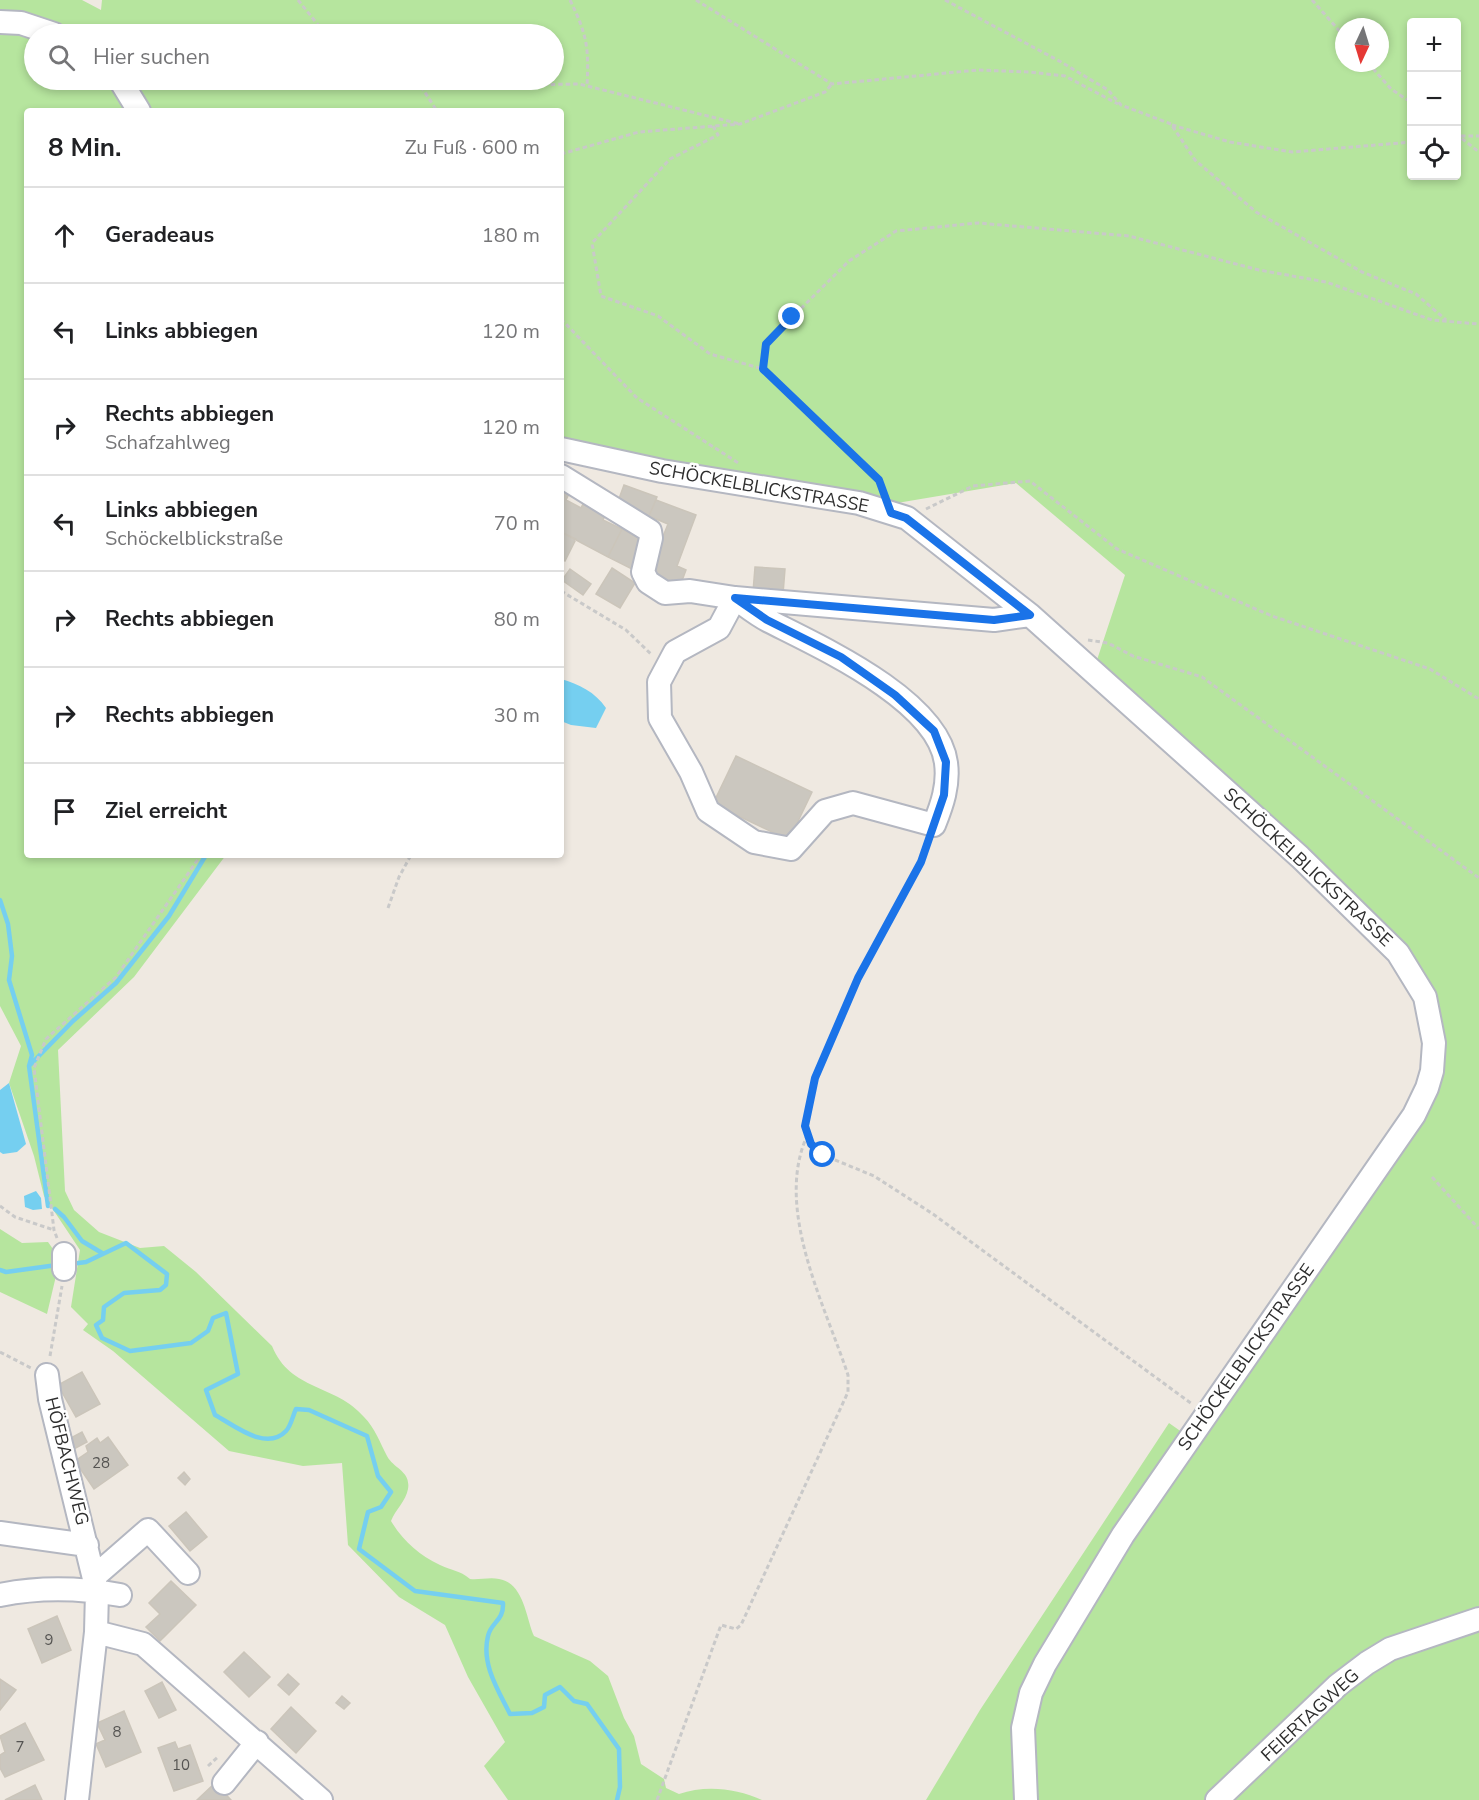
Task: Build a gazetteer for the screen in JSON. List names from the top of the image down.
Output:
{
  "streets": {
    "street": ["SCHÖCKELBLICKSTRASSE", "HÖFBACHWEG", "FEIERTAGWEG"]
  },
  "house_numbers": [
    "28",
    "9",
    "8",
    "7",
    "10"
  ],
  "north": "bottom",
  "page": {
    "map_buttons": ["+", "−"],
    "search": "Hier suchen",
    "heading": ["8 Min.", "Zu Fuß · 600 m"],
    "list": [
      ["Geradeaus", "180 m"],
      ["Links abbiegen", "120 m"],
      ["Rechts abbiegen", "Schafzahlweg", "120 m"],
      ["Links abbiegen", "Schöckelblickstraße", "70 m"],
      ["Rechts abbiegen", "80 m"],
      ["Rechts abbiegen", "30 m"],
      "Ziel erreicht"
    ]
  }
}
